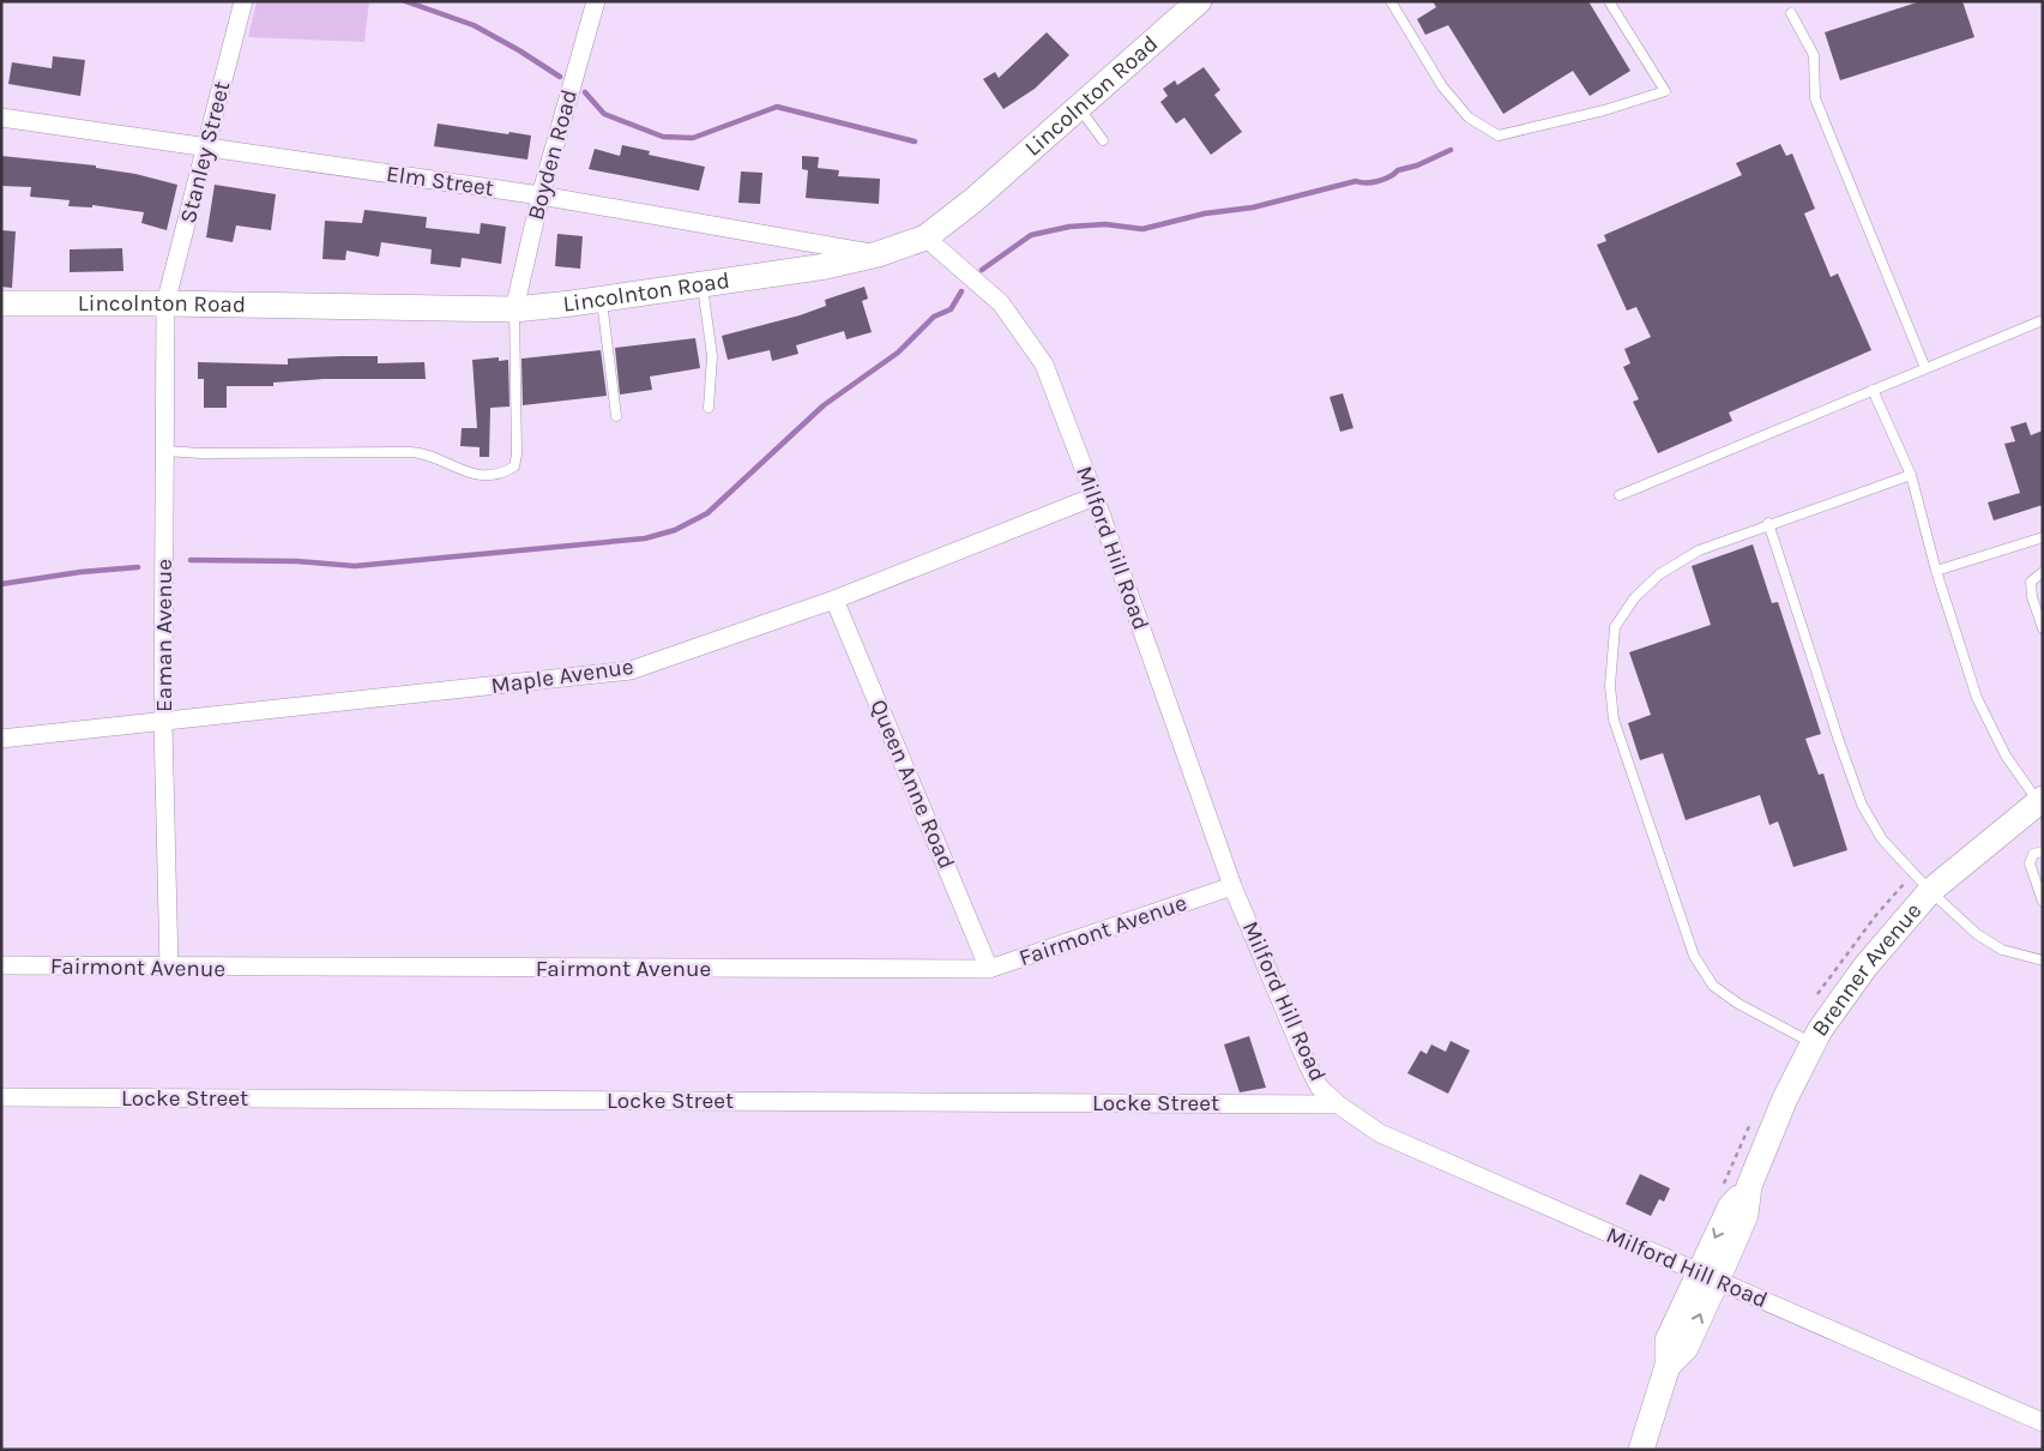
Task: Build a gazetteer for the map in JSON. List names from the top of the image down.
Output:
{
  "streets": {
    "street": [
      "Lincolnton Road",
      "Stanley Street",
      "Boyden Road",
      "Elm Street",
      "Milford Hill Road",
      "Eaman Avenue",
      "Maple Avenue",
      "Queen Anne Road",
      "Fairmont Avenue",
      "Brenner Avenue",
      "Locke Street"
    ]
  },
  "crossings": [
    ["Lincolnton Road", "Stanley Street"],
    ["Lincolnton Road", "Boyden Road"],
    ["Lincolnton Road", "Elm Street"],
    ["Lincolnton Road", "Milford Hill Road"],
    ["Lincolnton Road", "Eaman Avenue"],
    ["Stanley Street", "Elm Street"],
    ["Stanley Street", "Eaman Avenue"],
    ["Boyden Road", "Elm Street"],
    ["Milford Hill Road", "Maple Avenue"],
    ["Milford Hill Road", "Fairmont Avenue"],
    ["Milford Hill Road", "Brenner Avenue"],
    ["Milford Hill Road", "Locke Street"],
    ["Eaman Avenue", "Maple Avenue"],
    ["Eaman Avenue", "Fairmont Avenue"],
    ["Maple Avenue", "Queen Anne Road"],
    ["Queen Anne Road", "Fairmont Avenue"]
  ]
}
